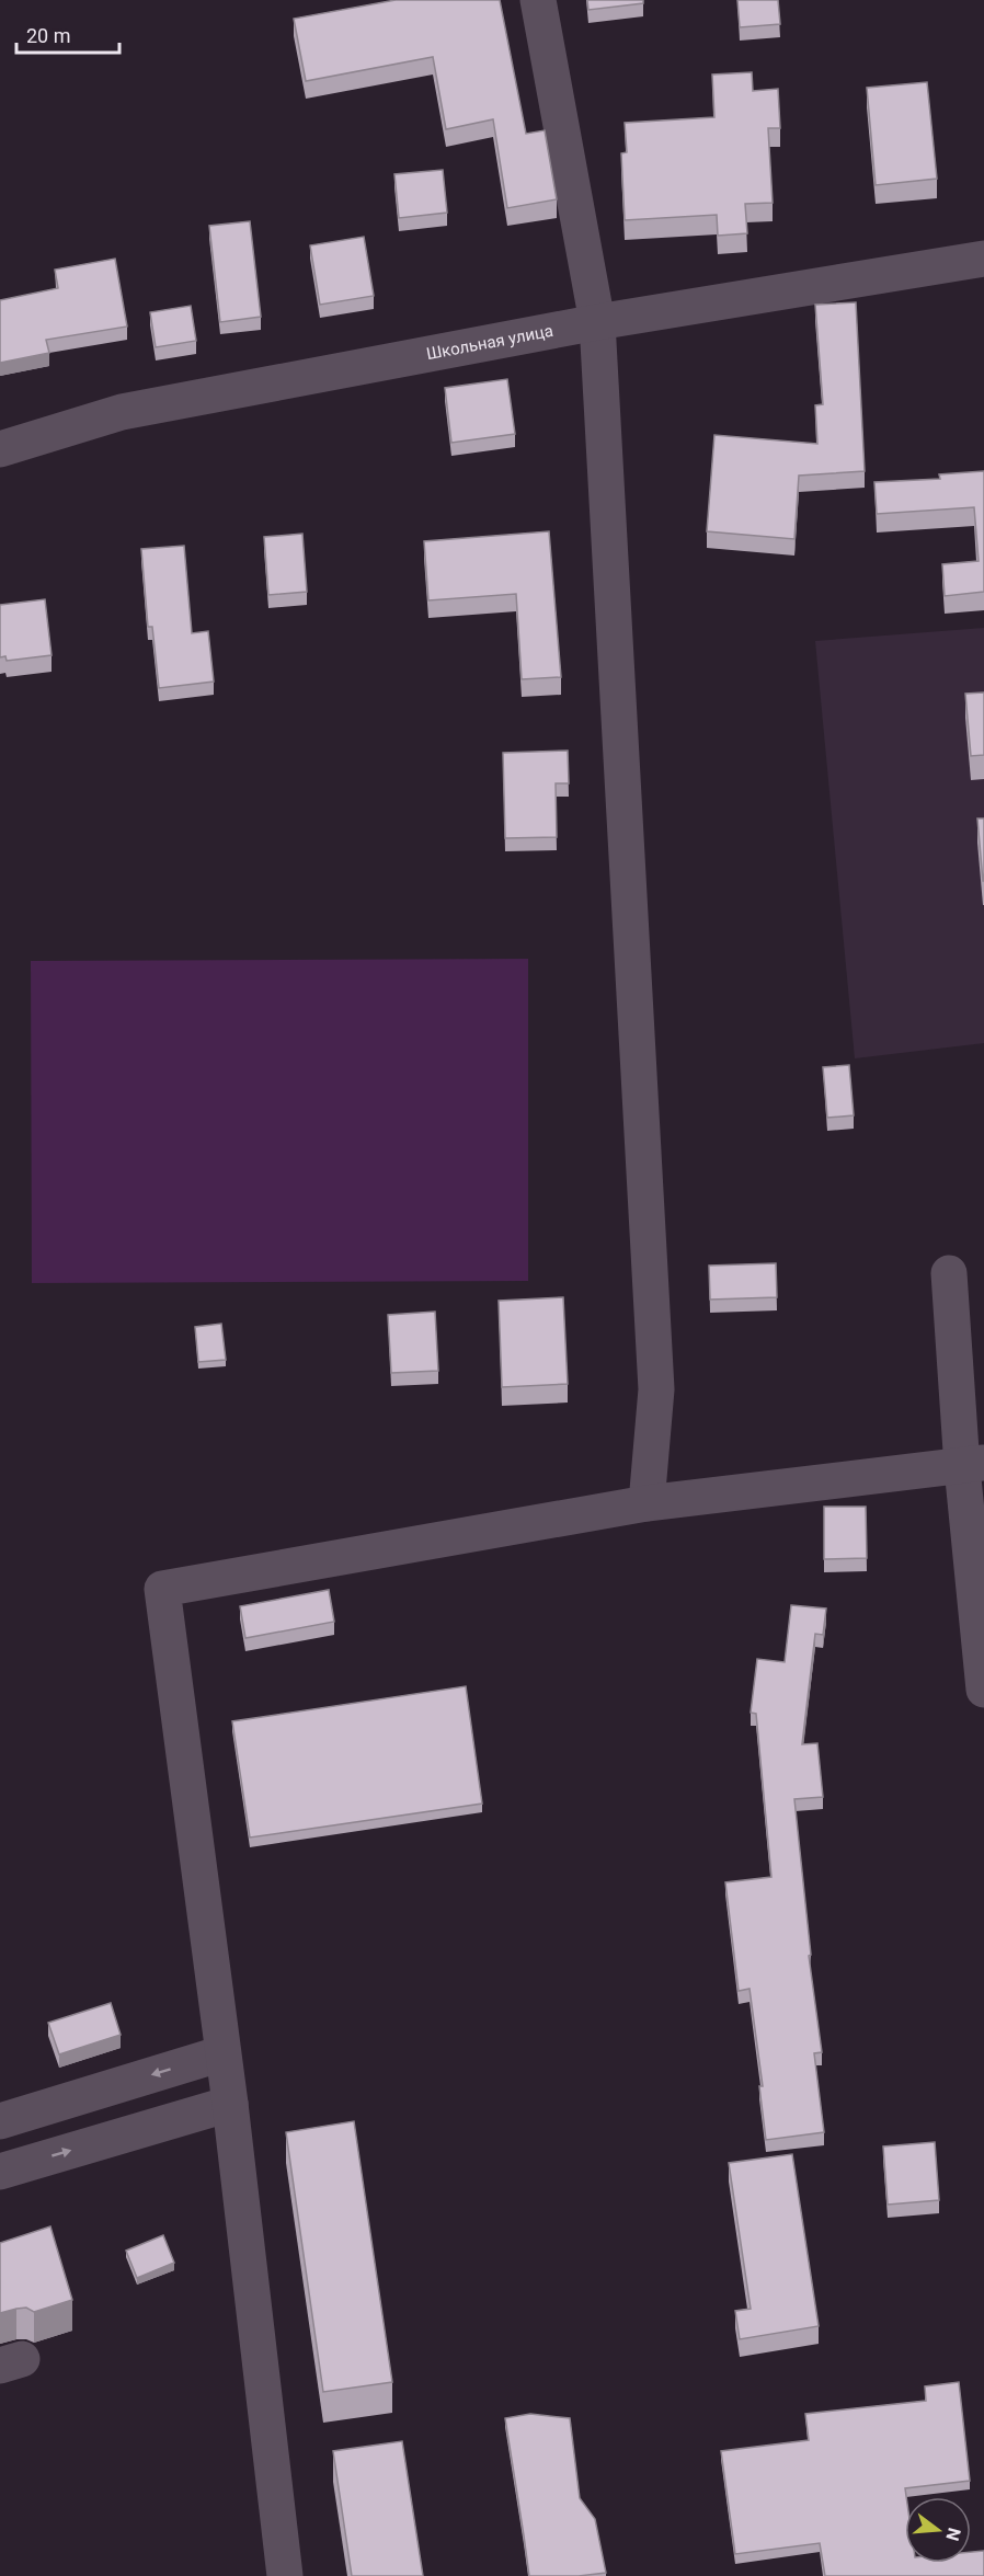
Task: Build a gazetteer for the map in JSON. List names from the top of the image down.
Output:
{
  "streets": {
    "street": ["Школьная улица"]
  },
  "scale_bar": "20 m",
  "north": "right"
}
